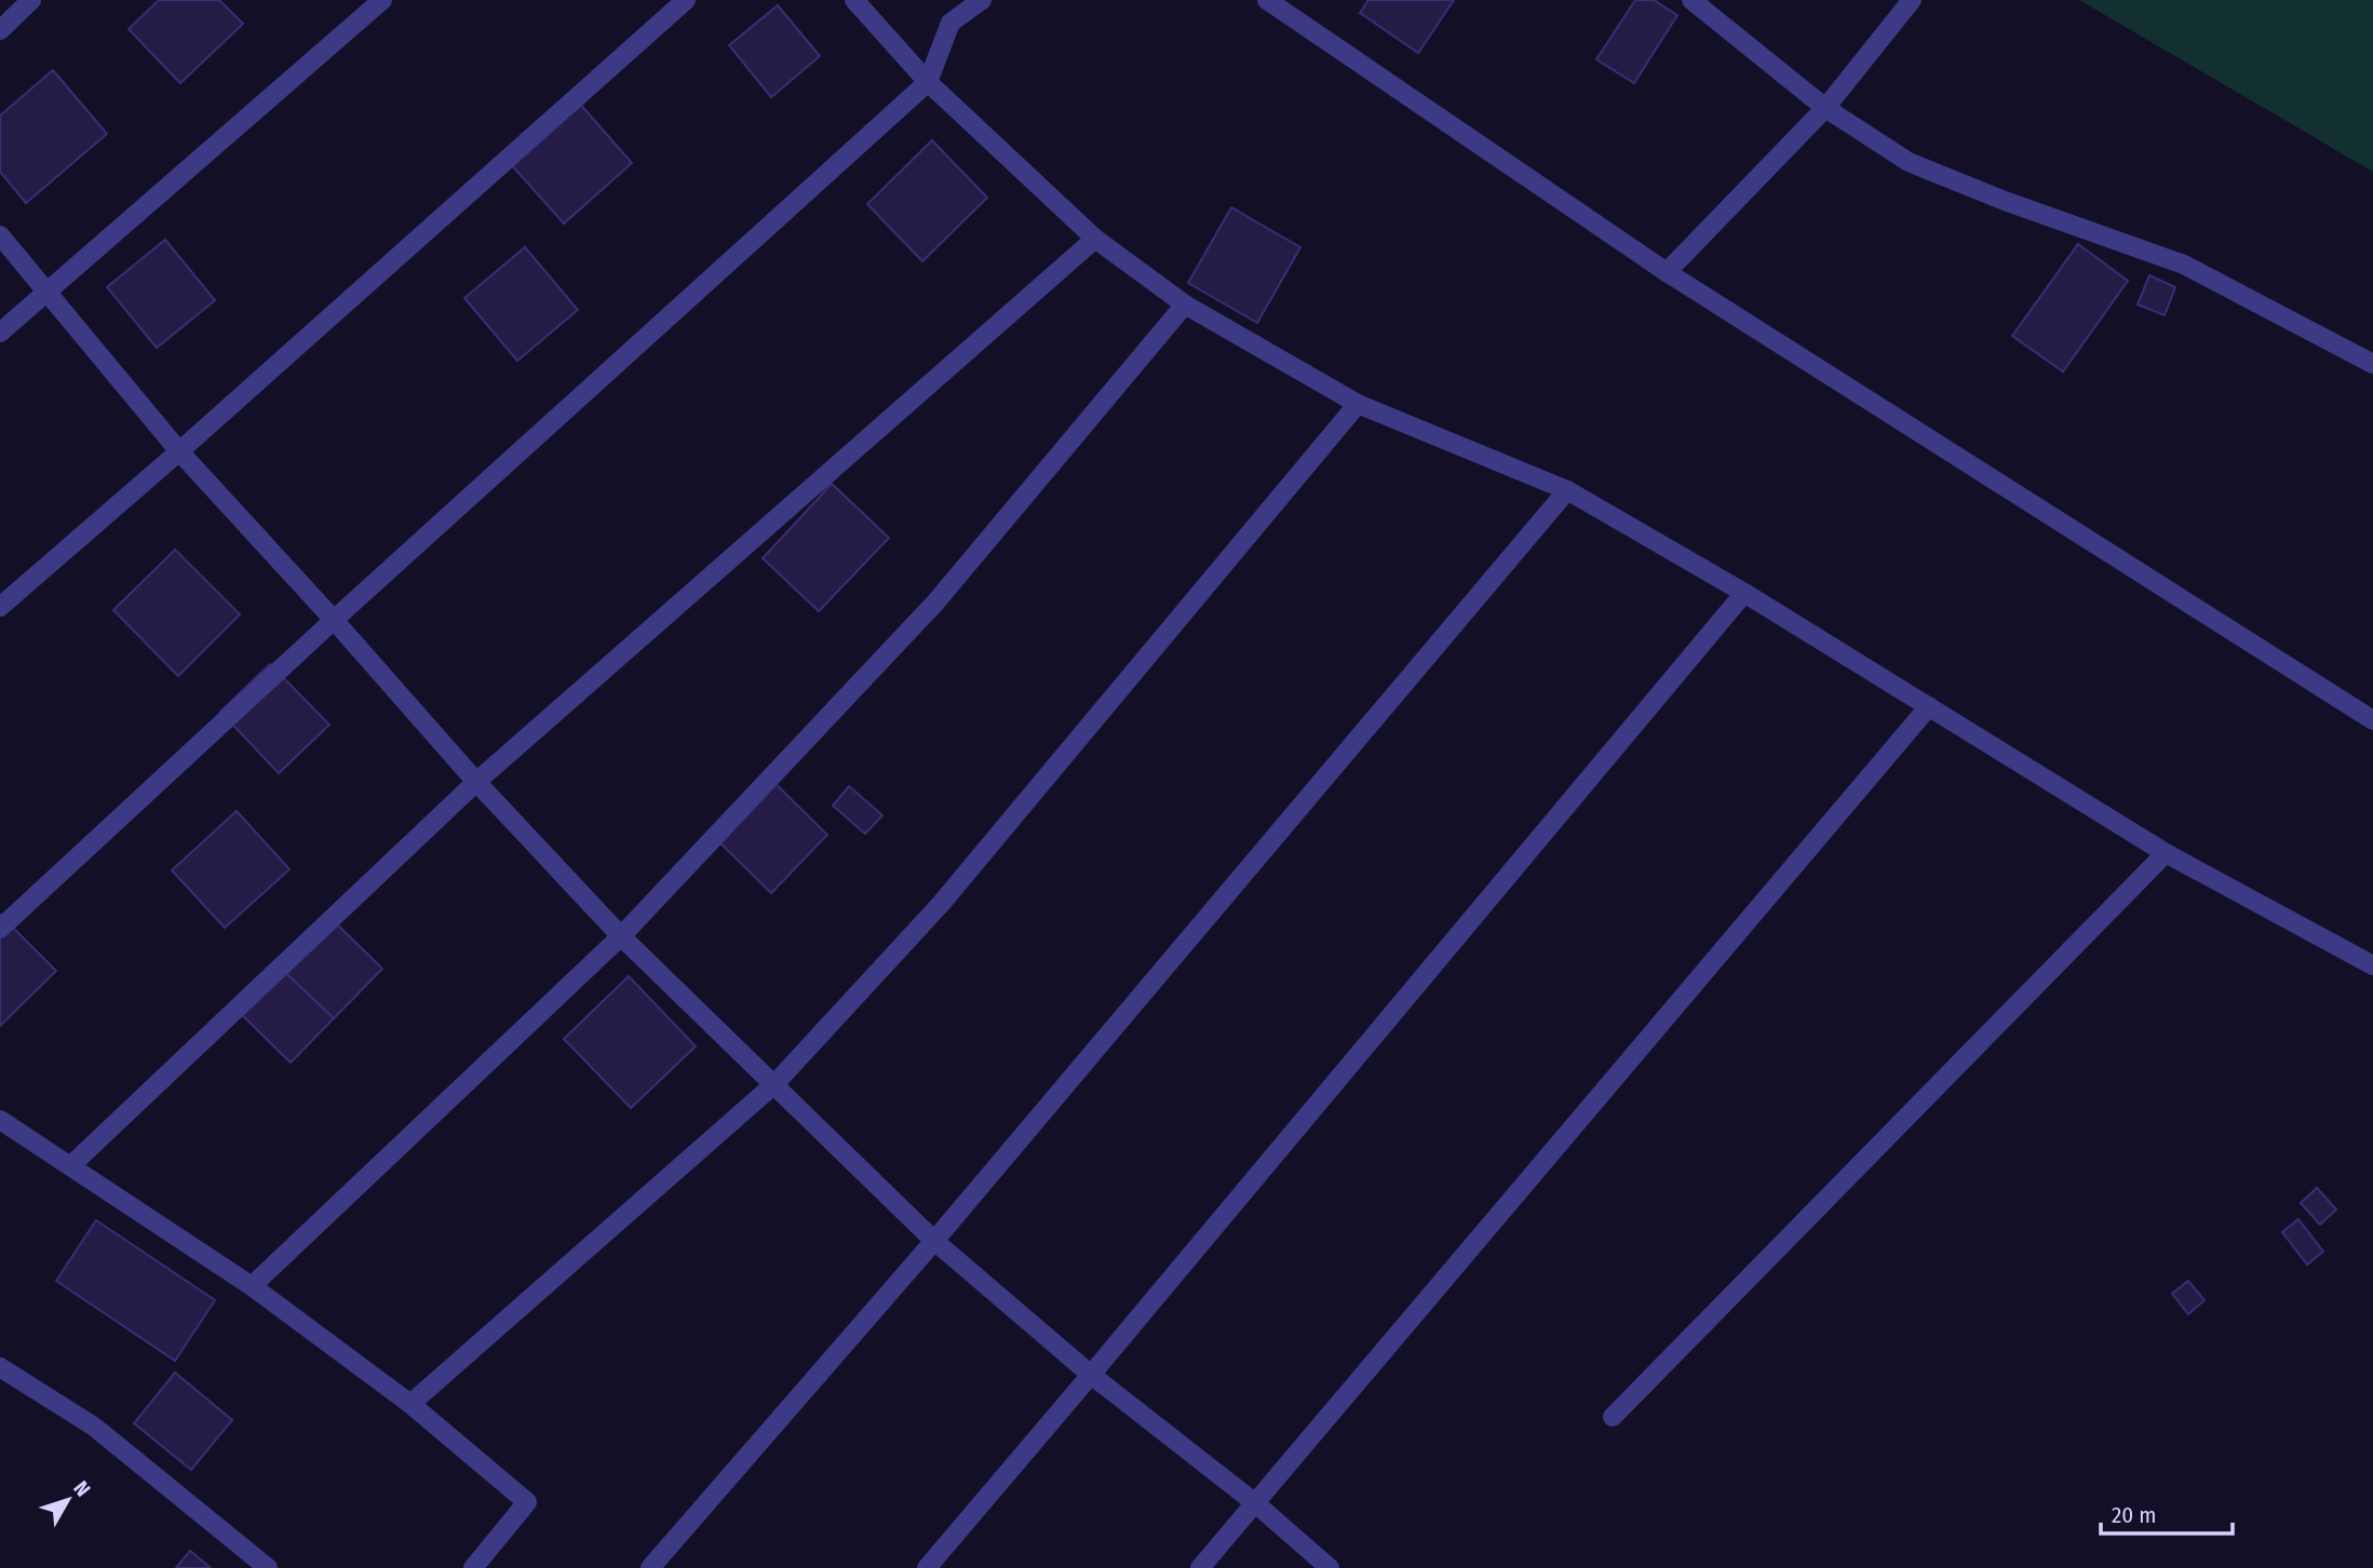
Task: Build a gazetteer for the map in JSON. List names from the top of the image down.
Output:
{
  "scale_bar": "20 m",
  "north": "top right"
}
